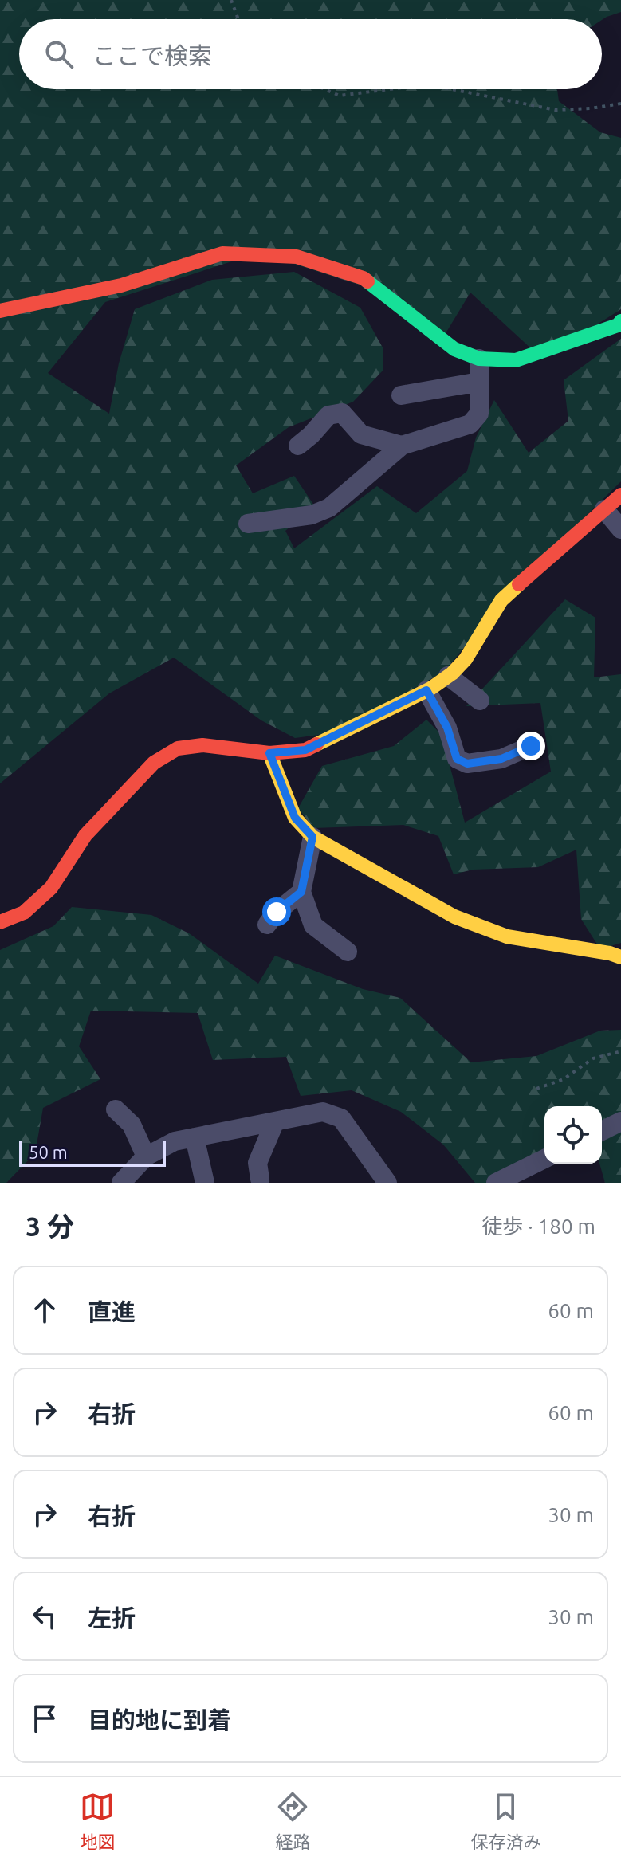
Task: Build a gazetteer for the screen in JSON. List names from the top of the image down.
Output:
{
  "scale_bar": "50 m",
  "page": {
    "search": "ここで検索",
    "scale": "50 m",
    "heading": ["3 分", "徒歩 · 180 m"],
    "list": [
      ["直進", "60 m"],
      ["右折", "60 m"],
      ["右折", "30 m"],
      ["左折", "30 m"],
      "目的地に到着"
    ],
    "nav": ["地図", "経路", "保存済み"]
  }
}
